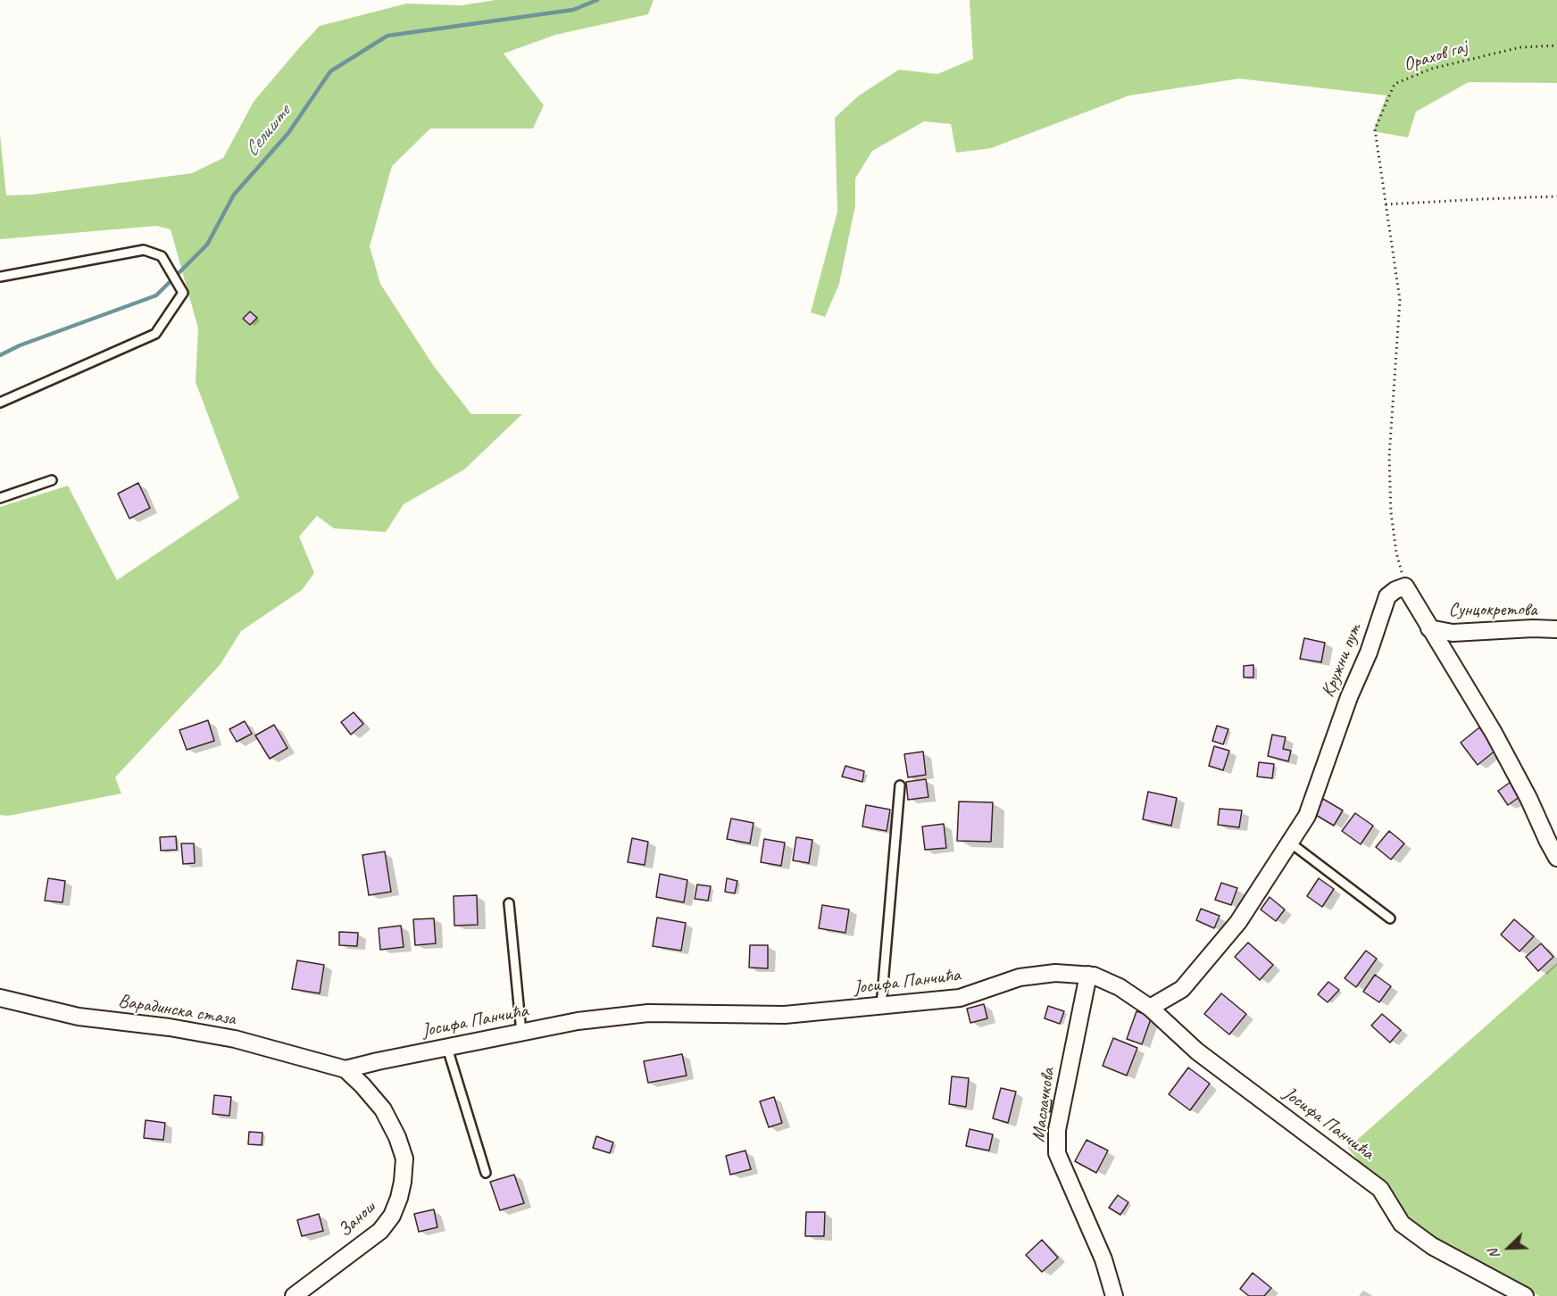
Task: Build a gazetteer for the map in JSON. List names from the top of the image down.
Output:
{
  "streets": {
    "street": [
      "Сунцокретова",
      "Кружни пут",
      "Јосифа Панчића",
      "Варадинска стаза",
      "Маслачкова",
      "Занош"
    ],
    "path": ["Орахов гај"]
  },
  "crossings": [
    ["Орахов гај", "Кружни пут"],
    ["Кружни пут", "Јосифа Панчића"],
    ["Јосифа Панчића", "Варадинска стаза"],
    ["Јосифа Панчића", "Маслачкова"],
    ["Јосифа Панчића", "Занош"],
    ["Варадинска стаза", "Занош"]
  ],
  "water": ["Селиште"],
  "north": "bottom left"
}
